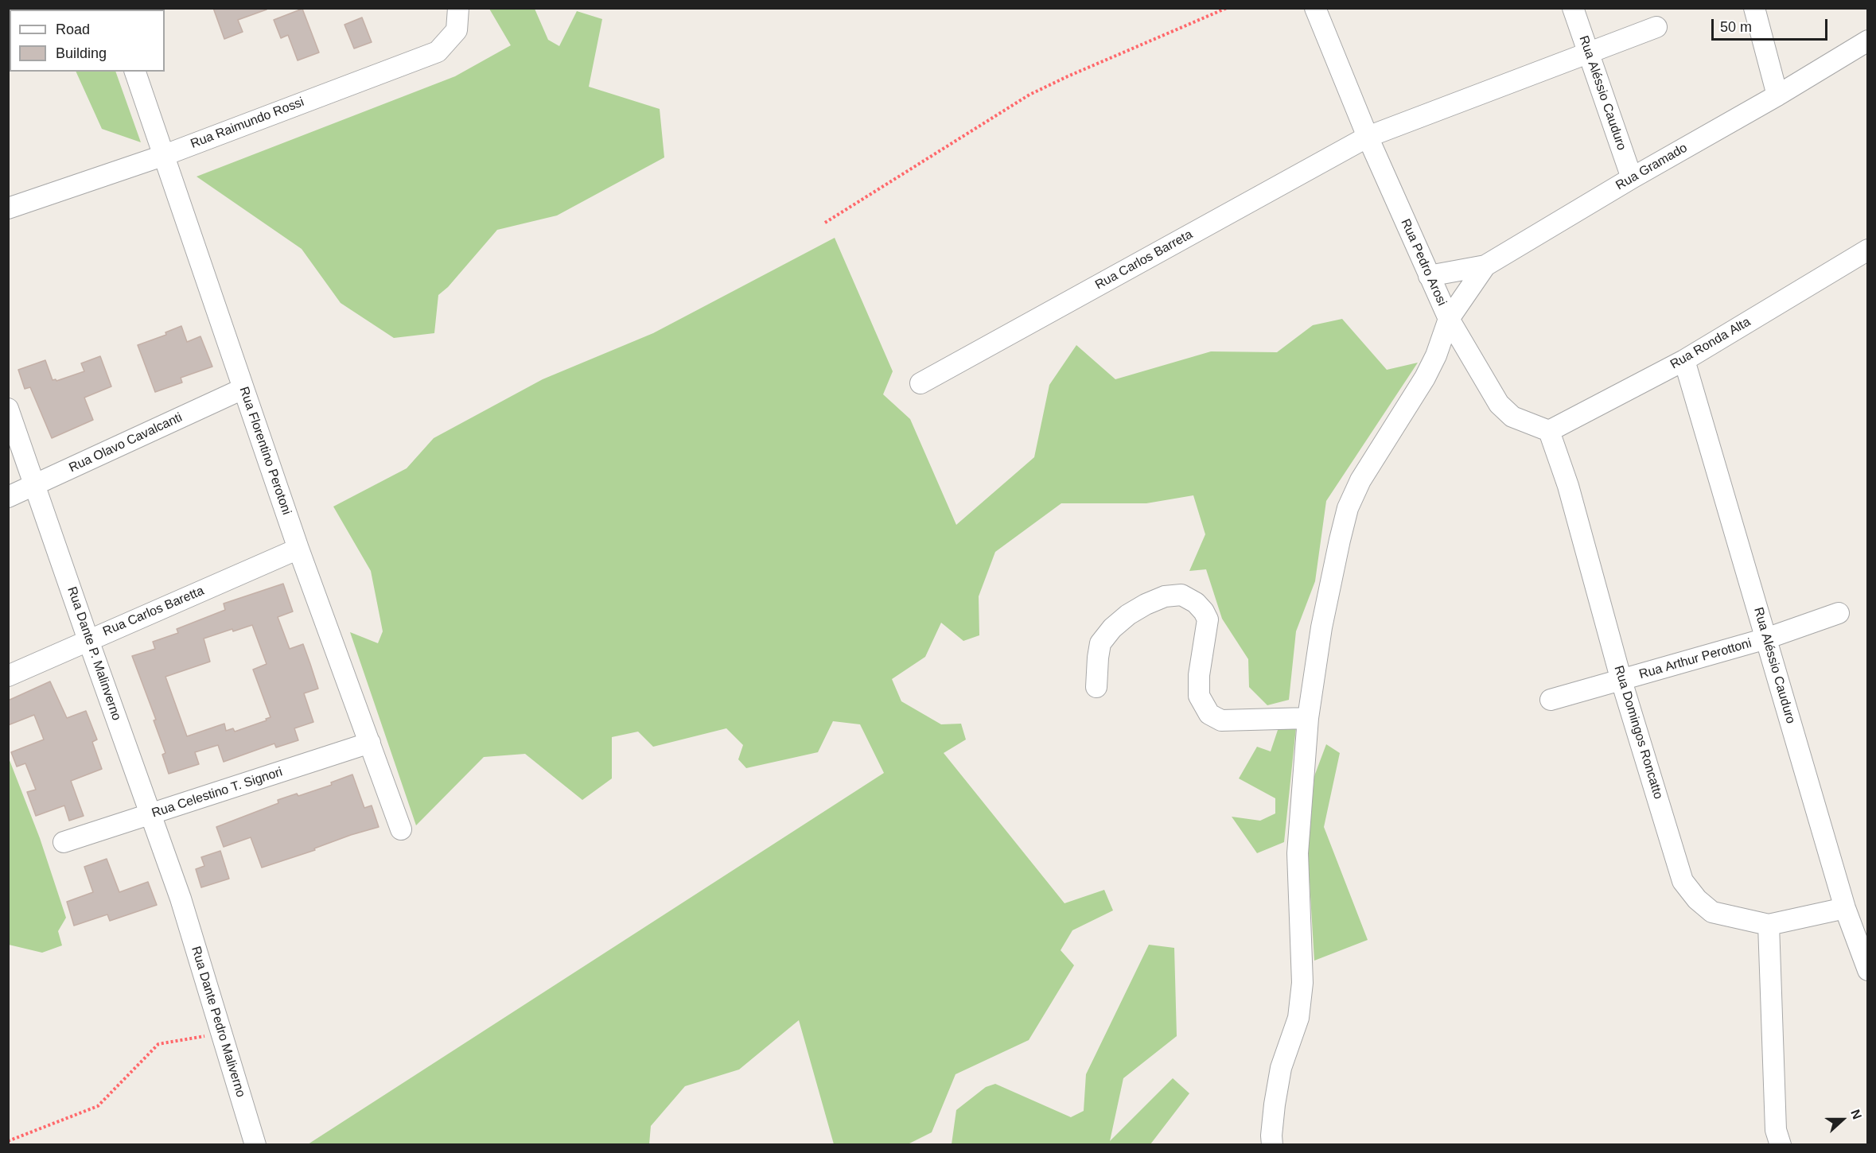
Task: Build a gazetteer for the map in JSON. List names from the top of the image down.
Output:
{
  "streets": {
    "street": [
      "Rua Aléssio Cauduro",
      "Rua Raimundo Rossi",
      "Rua Gramado",
      "Rua Carlos Barreta",
      "Rua Pedro Arosi",
      "Rua Ronda Alta",
      "Rua Olavo Cavalcanti",
      "Rua Florentino Perotoni",
      "Rua Carlos Baretta",
      "Rua Dante P. Malinverno",
      "Rua Arthur Perottoni",
      "Rua Domingos Roncatto",
      "Rua Celestino T. Signori",
      "Rua Dante Pedro Maliverno"
    ]
  },
  "crossings": [
    ["Rua Aléssio Cauduro", "Rua Gramado"],
    ["Rua Aléssio Cauduro", "Rua Carlos Barreta"],
    ["Rua Aléssio Cauduro", "Rua Ronda Alta"],
    ["Rua Aléssio Cauduro", "Rua Arthur Perottoni"],
    ["Rua Aléssio Cauduro", "Rua Domingos Roncatto"],
    ["Rua Raimundo Rossi", "Rua Florentino Perotoni"],
    ["Rua Gramado", "Rua Pedro Arosi"],
    ["Rua Carlos Barreta", "Rua Pedro Arosi"],
    ["Rua Pedro Arosi", "Rua Ronda Alta"],
    ["Rua Pedro Arosi", "Rua Domingos Roncatto"],
    ["Rua Ronda Alta", "Rua Domingos Roncatto"],
    ["Rua Olavo Cavalcanti", "Rua Florentino Perotoni"],
    ["Rua Olavo Cavalcanti", "Rua Dante P. Malinverno"],
    ["Rua Florentino Perotoni", "Rua Carlos Baretta"],
    ["Rua Florentino Perotoni", "Rua Celestino T. Signori"],
    ["Rua Carlos Baretta", "Rua Dante P. Malinverno"],
    ["Rua Dante P. Malinverno", "Rua Celestino T. Signori"],
    ["Rua Dante P. Malinverno", "Rua Dante Pedro Maliverno"],
    ["Rua Arthur Perottoni", "Rua Domingos Roncatto"]
  ],
  "legend": ["Road", "Building"],
  "scale_bar": "50 m",
  "north": "right"
}
